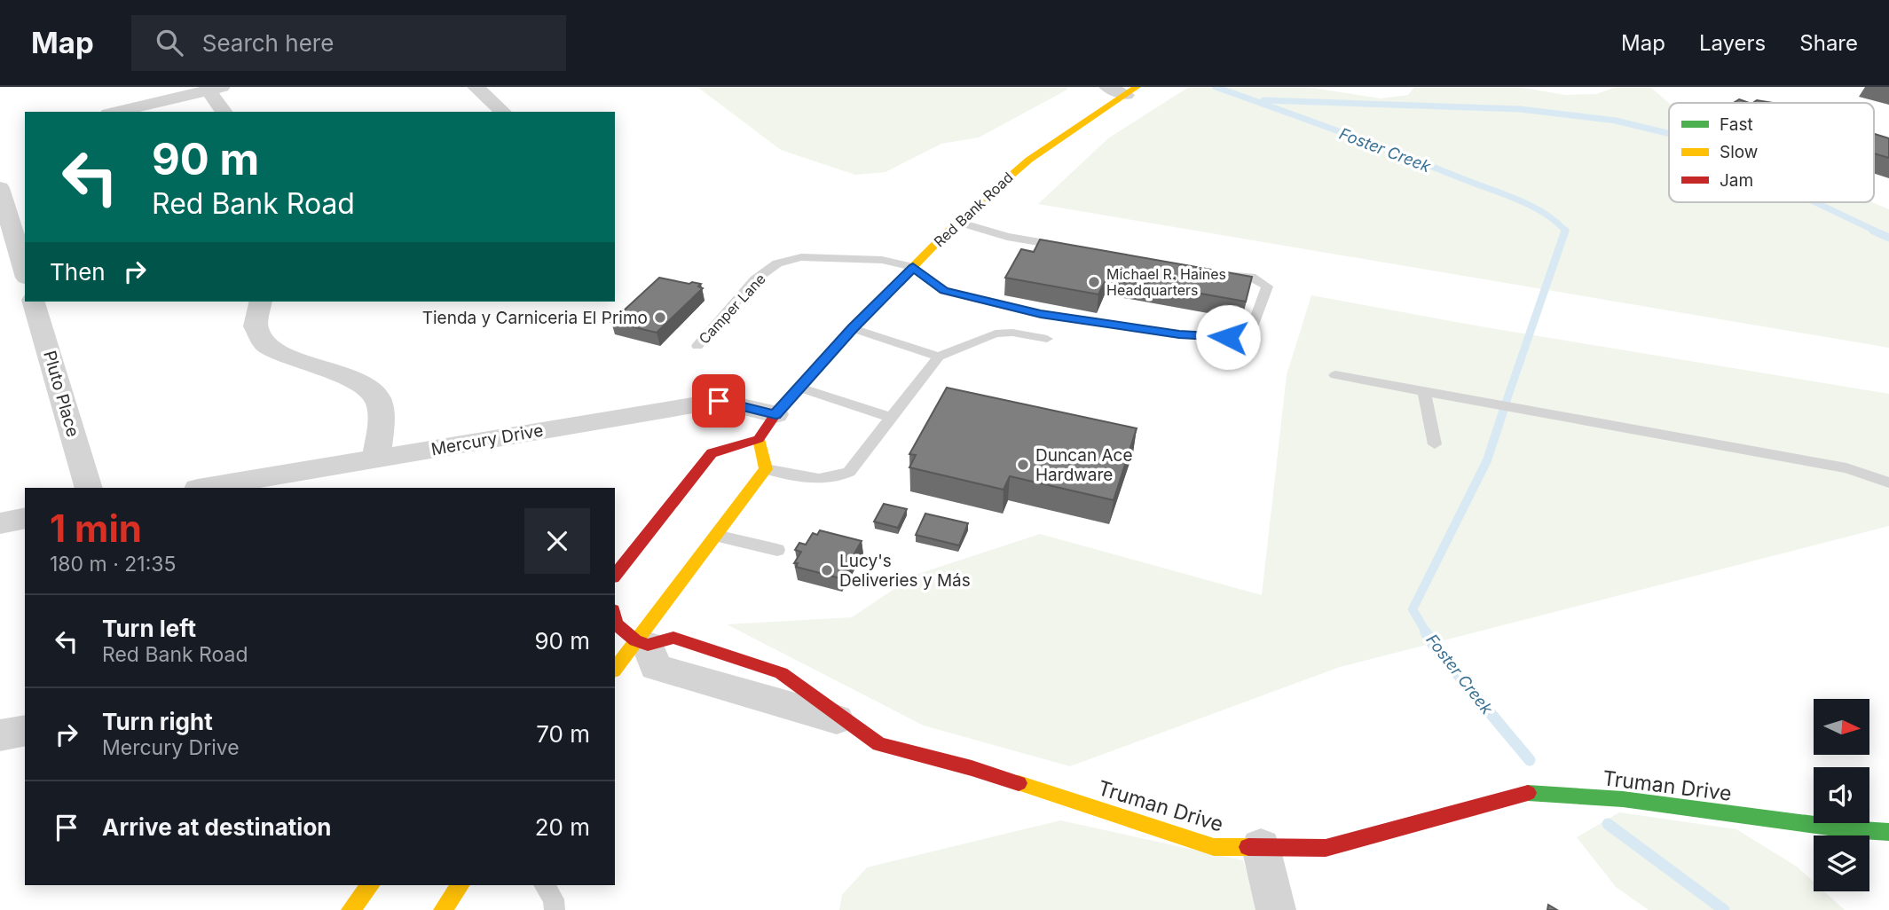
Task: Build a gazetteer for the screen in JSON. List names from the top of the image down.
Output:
{
  "streets": {
    "main road": ["Red Bank Road", "Truman Drive"],
    "street": ["Pluto Place", "Mercury Drive"],
    "lane": ["Camper Lane"]
  },
  "crossings": [
    ["Red Bank Road", "Camper Lane"],
    ["Red Bank Road", "Mercury Drive"]
  ],
  "water": ["Foster Creek"],
  "places": [
    "Michael R. Haines Headquarters",
    "Tienda y Carniceria El Primo",
    "Duncan Ace Hardware",
    "Lucy's Deliveries y Más"
  ],
  "legend": ["Fast", "Slow", "Jam"],
  "north": "right",
  "page": {
    "header": "Map",
    "search": "Search here",
    "nav": ["Map", "Layers", "Share"],
    "turn": ["90 m", "Red Bank Road"],
    "then": "Then",
    "heading": ["1 min", "180 m · 21:35"],
    "list": [
      {
        "name": "Turn left",
        "note": "Red Bank Road",
        "value": "90 m"
      },
      {
        "name": "Turn right",
        "note": "Mercury Drive",
        "value": "70 m"
      },
      {
        "name": "Arrive at destination",
        "value": "20 m"
      }
    ]
  }
}
